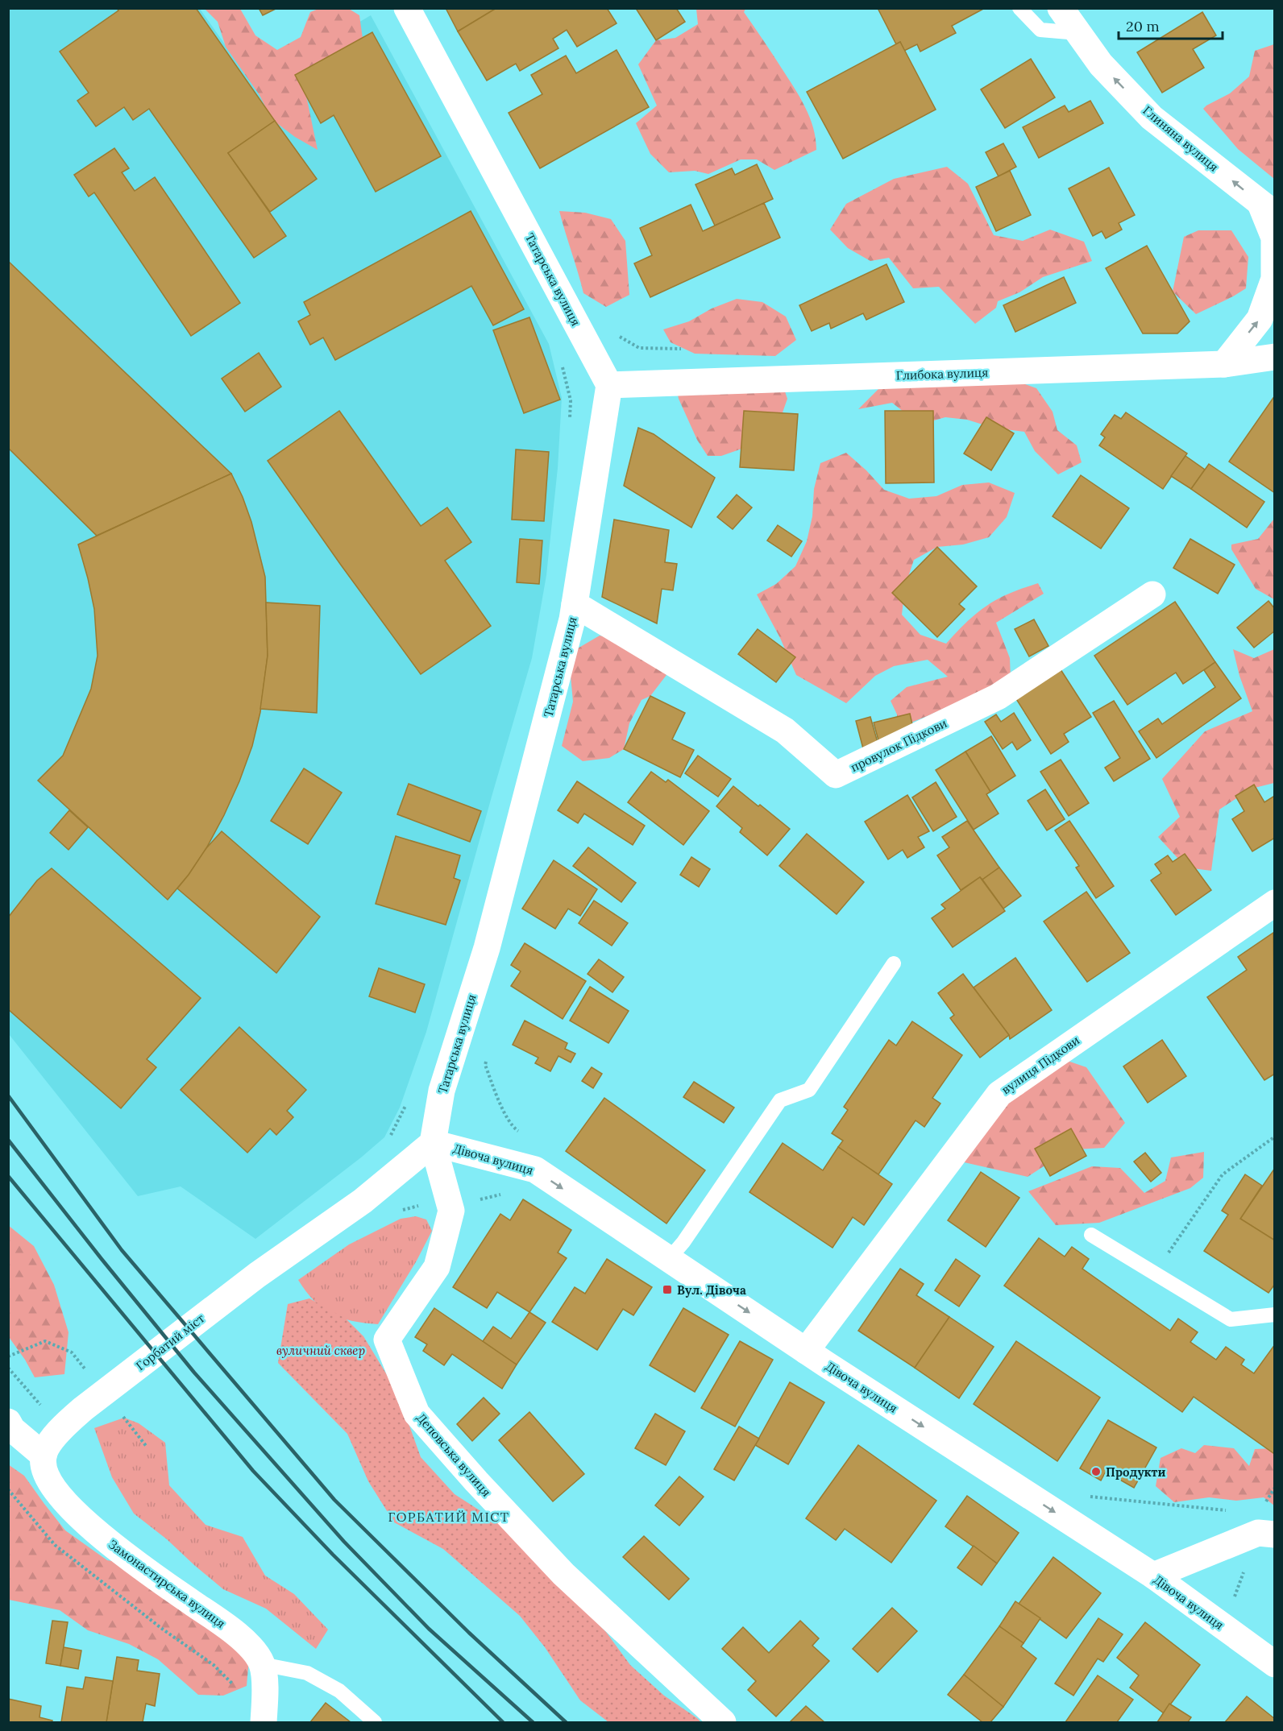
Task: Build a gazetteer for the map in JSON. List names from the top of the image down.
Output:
{
  "streets": {
    "street": [
      "Глиняна вулиця",
      "Татарська вулиця",
      "Глибока вулиця",
      "провулок Підкови",
      "вулиця Підкови",
      "Дівоча вулиця",
      "Горбатий міст",
      "Деповська вулиця",
      "Замонастирська вулиця"
    ]
  },
  "crossings": [
    ["Татарська вулиця", "Глибока вулиця"],
    ["Татарська вулиця", "провулок Підкови"],
    ["Татарська вулиця", "Дівоча вулиця"],
    ["Татарська вулиця", "Горбатий міст"],
    ["Татарська вулиця", "Деповська вулиця"],
    ["вулиця Підкови", "Дівоча вулиця"],
    ["Дівоча вулиця", "Горбатий міст"],
    ["Дівоча вулиця", "Деповська вулиця"],
    ["Горбатий міст", "Деповська вулиця"],
    ["Горбатий міст", "Замонастирська вулиця"]
  ],
  "one_way": ["Глиняна вулиця", "Дівоча вулиця"],
  "districts": ["ГОРБАТИЙ МІСТ"],
  "parks": ["вуличний сквер"],
  "places": {
    "transit": ["Вул. Дівоча"],
    "other": ["Продукти"]
  },
  "scale_bar": "20 m"
}
